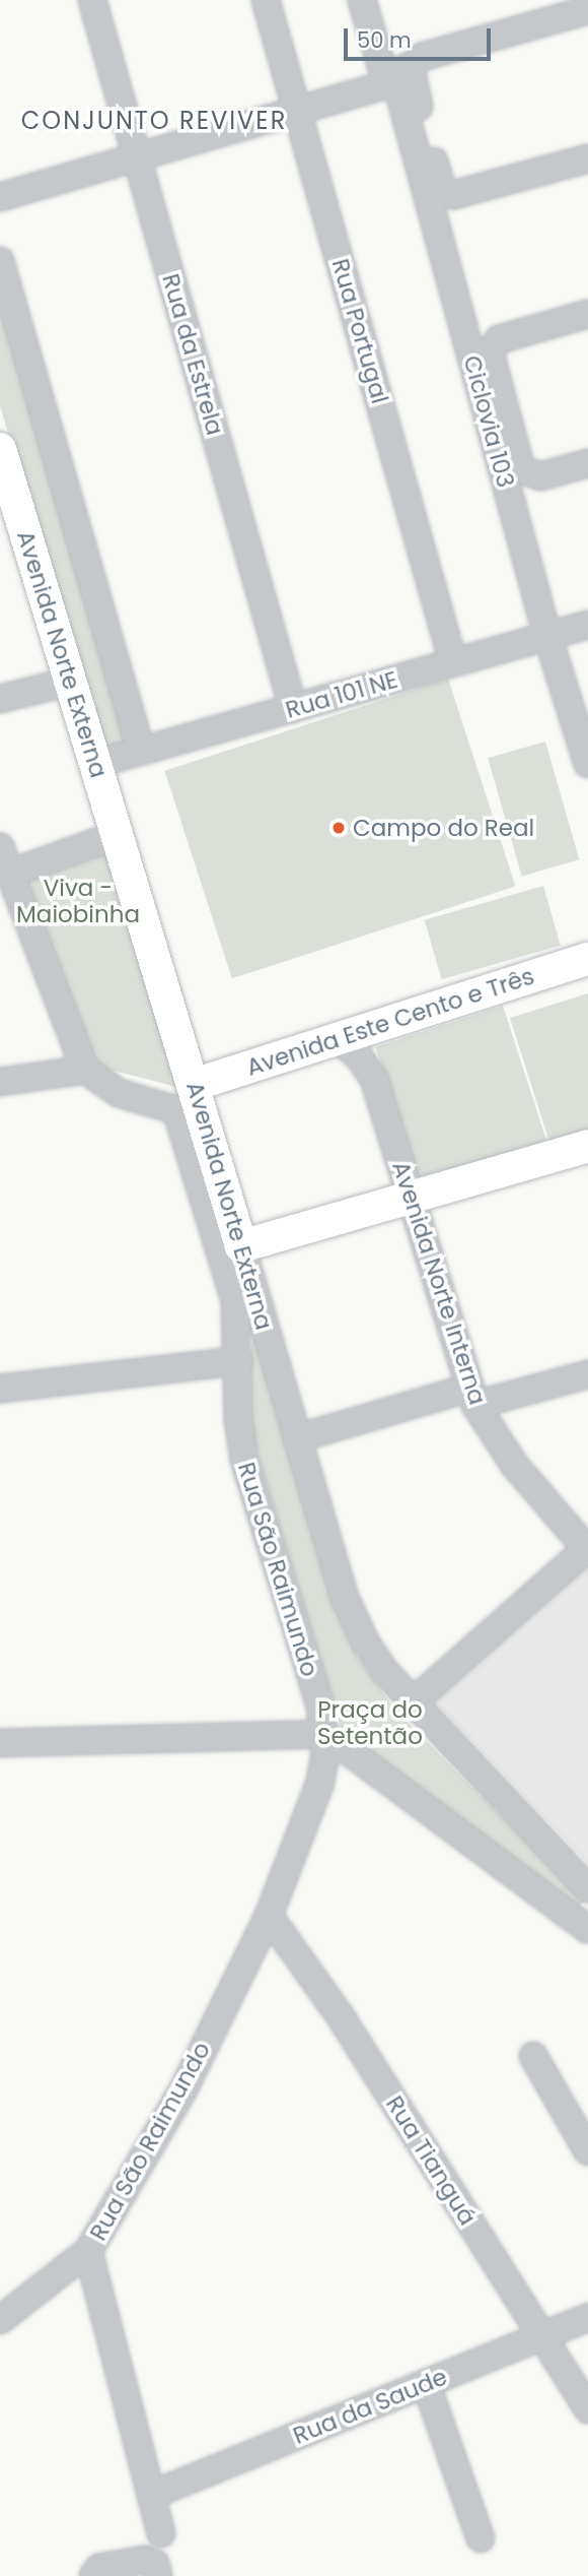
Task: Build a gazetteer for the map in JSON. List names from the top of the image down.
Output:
{
  "streets": {
    "main road": ["Avenida Norte Externa", "Avenida Este Cento e Três"],
    "street": [
      "Rua Portugal",
      "Rua da Estrela",
      "Ciclovia 103",
      "Rua 101 NE",
      "Avenida Norte Interna",
      "Rua São Raimundo",
      "Rua Tianguá",
      "Rua da Saude"
    ]
  },
  "crossings": [
    ["Rua Portugal", "Rua 101 NE"],
    ["Rua da Estrela", "Rua 101 NE"],
    ["Ciclovia 103", "Rua 101 NE"],
    ["Avenida Norte Externa", "Rua 101 NE"],
    ["Avenida Norte Externa", "Avenida Este Cento e Três"],
    ["Avenida Norte Externa", "Rua São Raimundo"],
    ["Avenida Este Cento e Três", "Avenida Norte Interna"],
    ["Avenida Este Cento e Três", "Rua São Raimundo"],
    ["Rua São Raimundo", "Rua Tianguá"],
    ["Rua Tianguá", "Rua da Saude"]
  ],
  "districts": ["CONJUNTO REVIVER"],
  "parks": ["Viva - Maiobinha", "Praça do Setentão"],
  "places": ["Campo do Real"],
  "scale_bar": "50 m"
}
